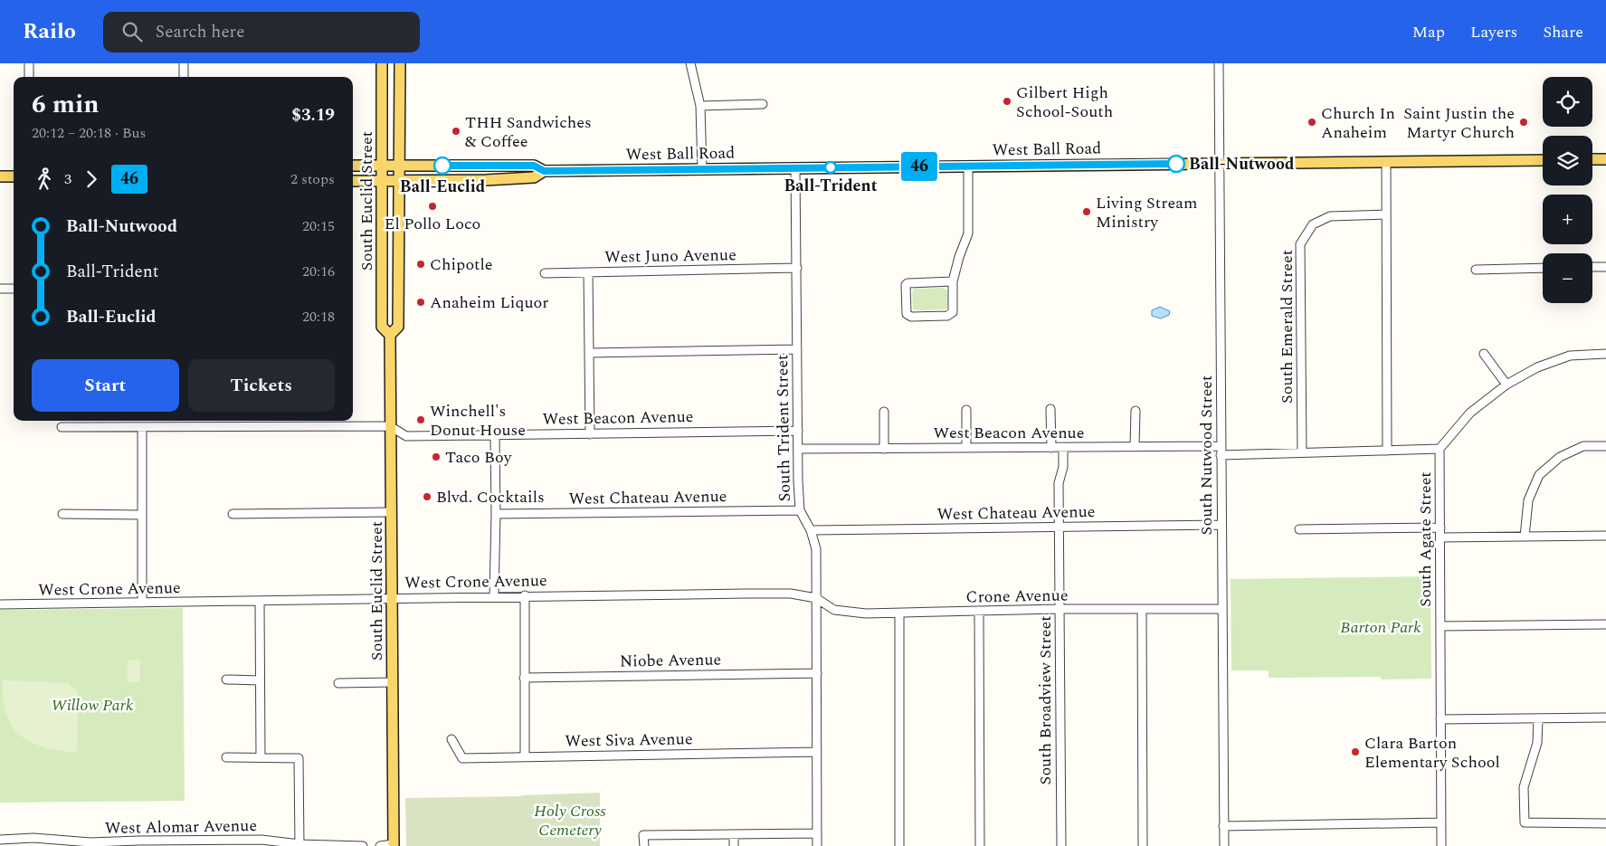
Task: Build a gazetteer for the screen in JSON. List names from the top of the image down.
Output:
{
  "streets": {
    "main road": ["West Ball Road", "South Euclid Street"],
    "street": [
      "West Juno Avenue",
      "South Emerald Street",
      "West Beacon Avenue",
      "South Trident Street",
      "South Nutwood Street",
      "West Chateau Avenue",
      "South Agate Street",
      "West Crone Avenue",
      "Crone Avenue",
      "Niobe Avenue",
      "South Broadview Street",
      "West Siva Avenue",
      "West Alomar Avenue"
    ]
  },
  "crossings": [
    ["West Ball Road", "South Euclid Street"],
    ["West Ball Road", "South Trident Street"],
    ["West Ball Road", "South Nutwood Street"],
    ["South Euclid Street", "West Beacon Avenue"],
    ["South Euclid Street", "West Crone Avenue"],
    ["West Juno Avenue", "South Trident Street"],
    ["South Emerald Street", "West Beacon Avenue"],
    ["West Beacon Avenue", "South Trident Street"],
    ["West Beacon Avenue", "South Nutwood Street"],
    ["West Beacon Avenue", "South Agate Street"],
    ["West Beacon Avenue", "South Broadview Street"],
    ["South Trident Street", "West Chateau Avenue"],
    ["South Trident Street", "West Crone Avenue"],
    ["South Trident Street", "Crone Avenue"],
    ["South Trident Street", "Niobe Avenue"],
    ["South Trident Street", "West Siva Avenue"],
    ["South Nutwood Street", "West Chateau Avenue"],
    ["South Nutwood Street", "Crone Avenue"],
    ["West Chateau Avenue", "South Broadview Street"],
    ["West Crone Avenue", "Crone Avenue"],
    ["Crone Avenue", "South Broadview Street"]
  ],
  "parks": ["Barton Park", "Willow Park", "Holy Cross Cemetery"],
  "places": [
    "Gilbert High School-South",
    "Church In Anaheim",
    "Saint Justin the Martyr Church",
    "THH Sandwiches & Coffee",
    "Ball-Nutwood",
    "Ball-Euclid",
    "Ball-Trident",
    "El Pollo Loco",
    "Living Stream Ministry",
    "Chipotle",
    "Anaheim Liquor",
    "Winchell's Donut House",
    "Taco Boy",
    "Blvd. Cocktails",
    "Clara Barton Elementary School"
  ],
  "lines": ["bus line 46"],
  "page": {
    "header": "Railo",
    "search": "Search here",
    "nav": ["Map", "Layers", "Share"],
    "on_map": "46",
    "map_buttons": ["+", "−"],
    "heading": ["6 min", "20:12 – 20:18 · Bus", "$3.19"],
    "legs": ["3", "46", "2 stops"],
    "list": [
      {
        "name": "Ball-Nutwood",
        "value": "20:15"
      },
      {
        "name": "Ball-Trident",
        "value": "20:16"
      },
      {
        "name": "Ball-Euclid",
        "value": "20:18"
      }
    ],
    "buttons": ["Start", "Tickets"]
  }
}
